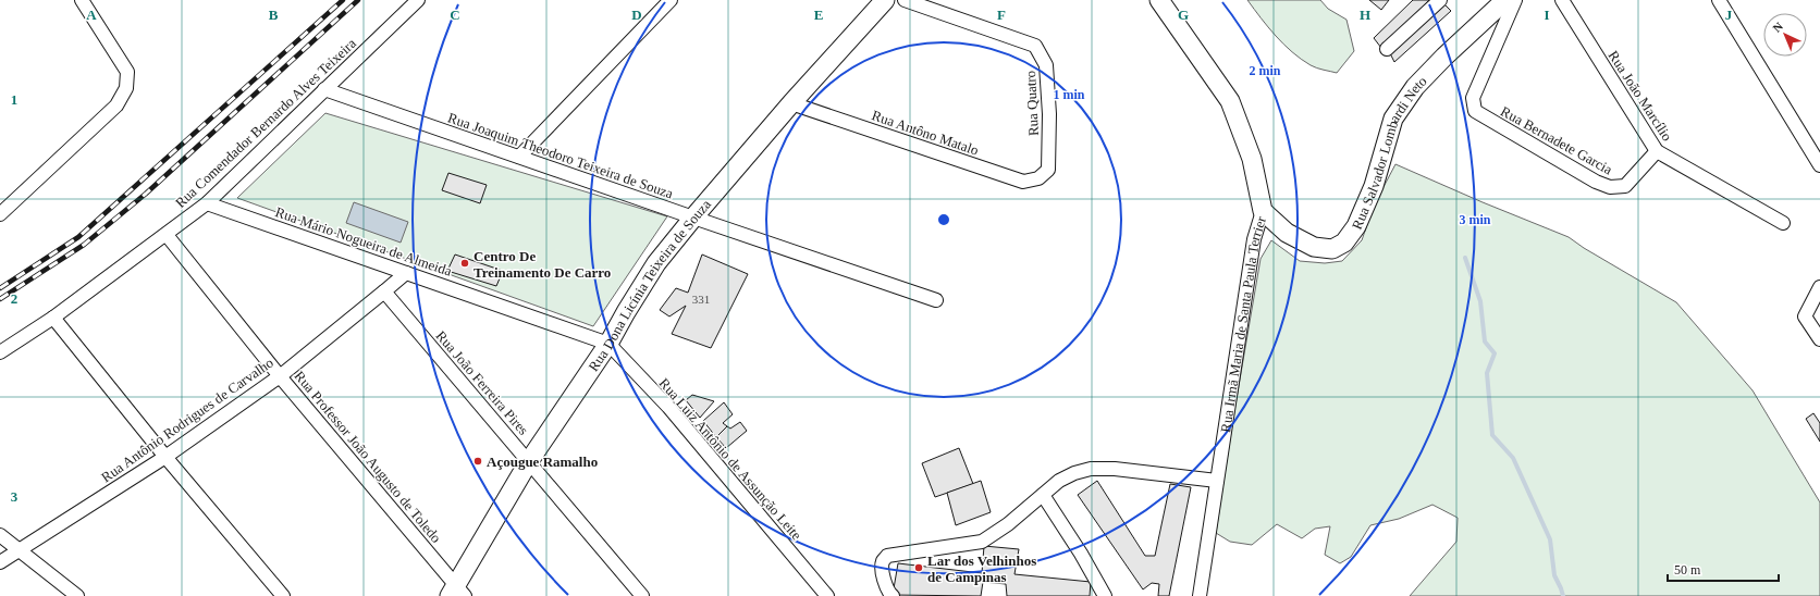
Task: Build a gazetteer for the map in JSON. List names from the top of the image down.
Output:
{
  "streets": {
    "main road": ["Rua Salvador Lombardi Neto", "Rua Dona Licínia Teixeira de Souza", "Rua Irmã Maria de Santa Paula Terrier"],
    "street": [
      "Rua João Marcílio",
      "Rua Quatro",
      "Rua Comendador Bernardo Alves Teixeira",
      "Rua Antôno Matalo",
      "Rua Bernadete Garcia",
      "Rua Joaquim Theodoro Teixeira de Souza",
      "Rua Mário Nogueira de Almeida",
      "Rua João Ferreira Pires",
      "Rua Antônio Rodrigues de Carvalho",
      "Rua Professor João Augusto de Toledo",
      "Rua Luiz Antônio de Assunção Leite"
    ]
  },
  "crossings": [
    ["Rua João Marcílio", "Rua Bernadete Garcia"],
    ["Rua Quatro", "Rua Antôno Matalo"],
    ["Rua Comendador Bernardo Alves Teixeira", "Rua Joaquim Theodoro Teixeira de Souza"],
    ["Rua Comendador Bernardo Alves Teixeira", "Rua Mário Nogueira de Almeida"],
    ["Rua Comendador Bernardo Alves Teixeira", "Rua Professor João Augusto de Toledo"],
    ["Rua Antôno Matalo", "Rua Dona Licínia Teixeira de Souza"],
    ["Rua Salvador Lombardi Neto", "Rua Irmã Maria de Santa Paula Terrier"],
    ["Rua Joaquim Theodoro Teixeira de Souza", "Rua Dona Licínia Teixeira de Souza"],
    ["Rua Mário Nogueira de Almeida", "Rua Dona Licínia Teixeira de Souza"],
    ["Rua Mário Nogueira de Almeida", "Rua Luiz Antônio de Assunção Leite"],
    ["Rua Dona Licínia Teixeira de Souza", "Rua João Ferreira Pires"],
    ["Rua Dona Licínia Teixeira de Souza", "Rua Professor João Augusto de Toledo"],
    ["Rua Dona Licínia Teixeira de Souza", "Rua Luiz Antônio de Assunção Leite"],
    ["Rua João Ferreira Pires", "Rua Antônio Rodrigues de Carvalho"],
    ["Rua Antônio Rodrigues de Carvalho", "Rua Professor João Augusto de Toledo"]
  ],
  "places": ["Centro De Treinamento De Carro", "Açougue Ramalho", "Lar dos Velhinhos de Campinas"],
  "house_numbers": ["331"],
  "scale_bar": "50 m",
  "north": "top left",
  "grid": {
    "columns": [
      "A",
      "B",
      "C",
      "D",
      "E",
      "F",
      "G",
      "H",
      "I",
      "J"
    ],
    "rows": ["1", "2", "3"]
  },
  "rings": ["2 min", "1 min", "3 min"]
}
